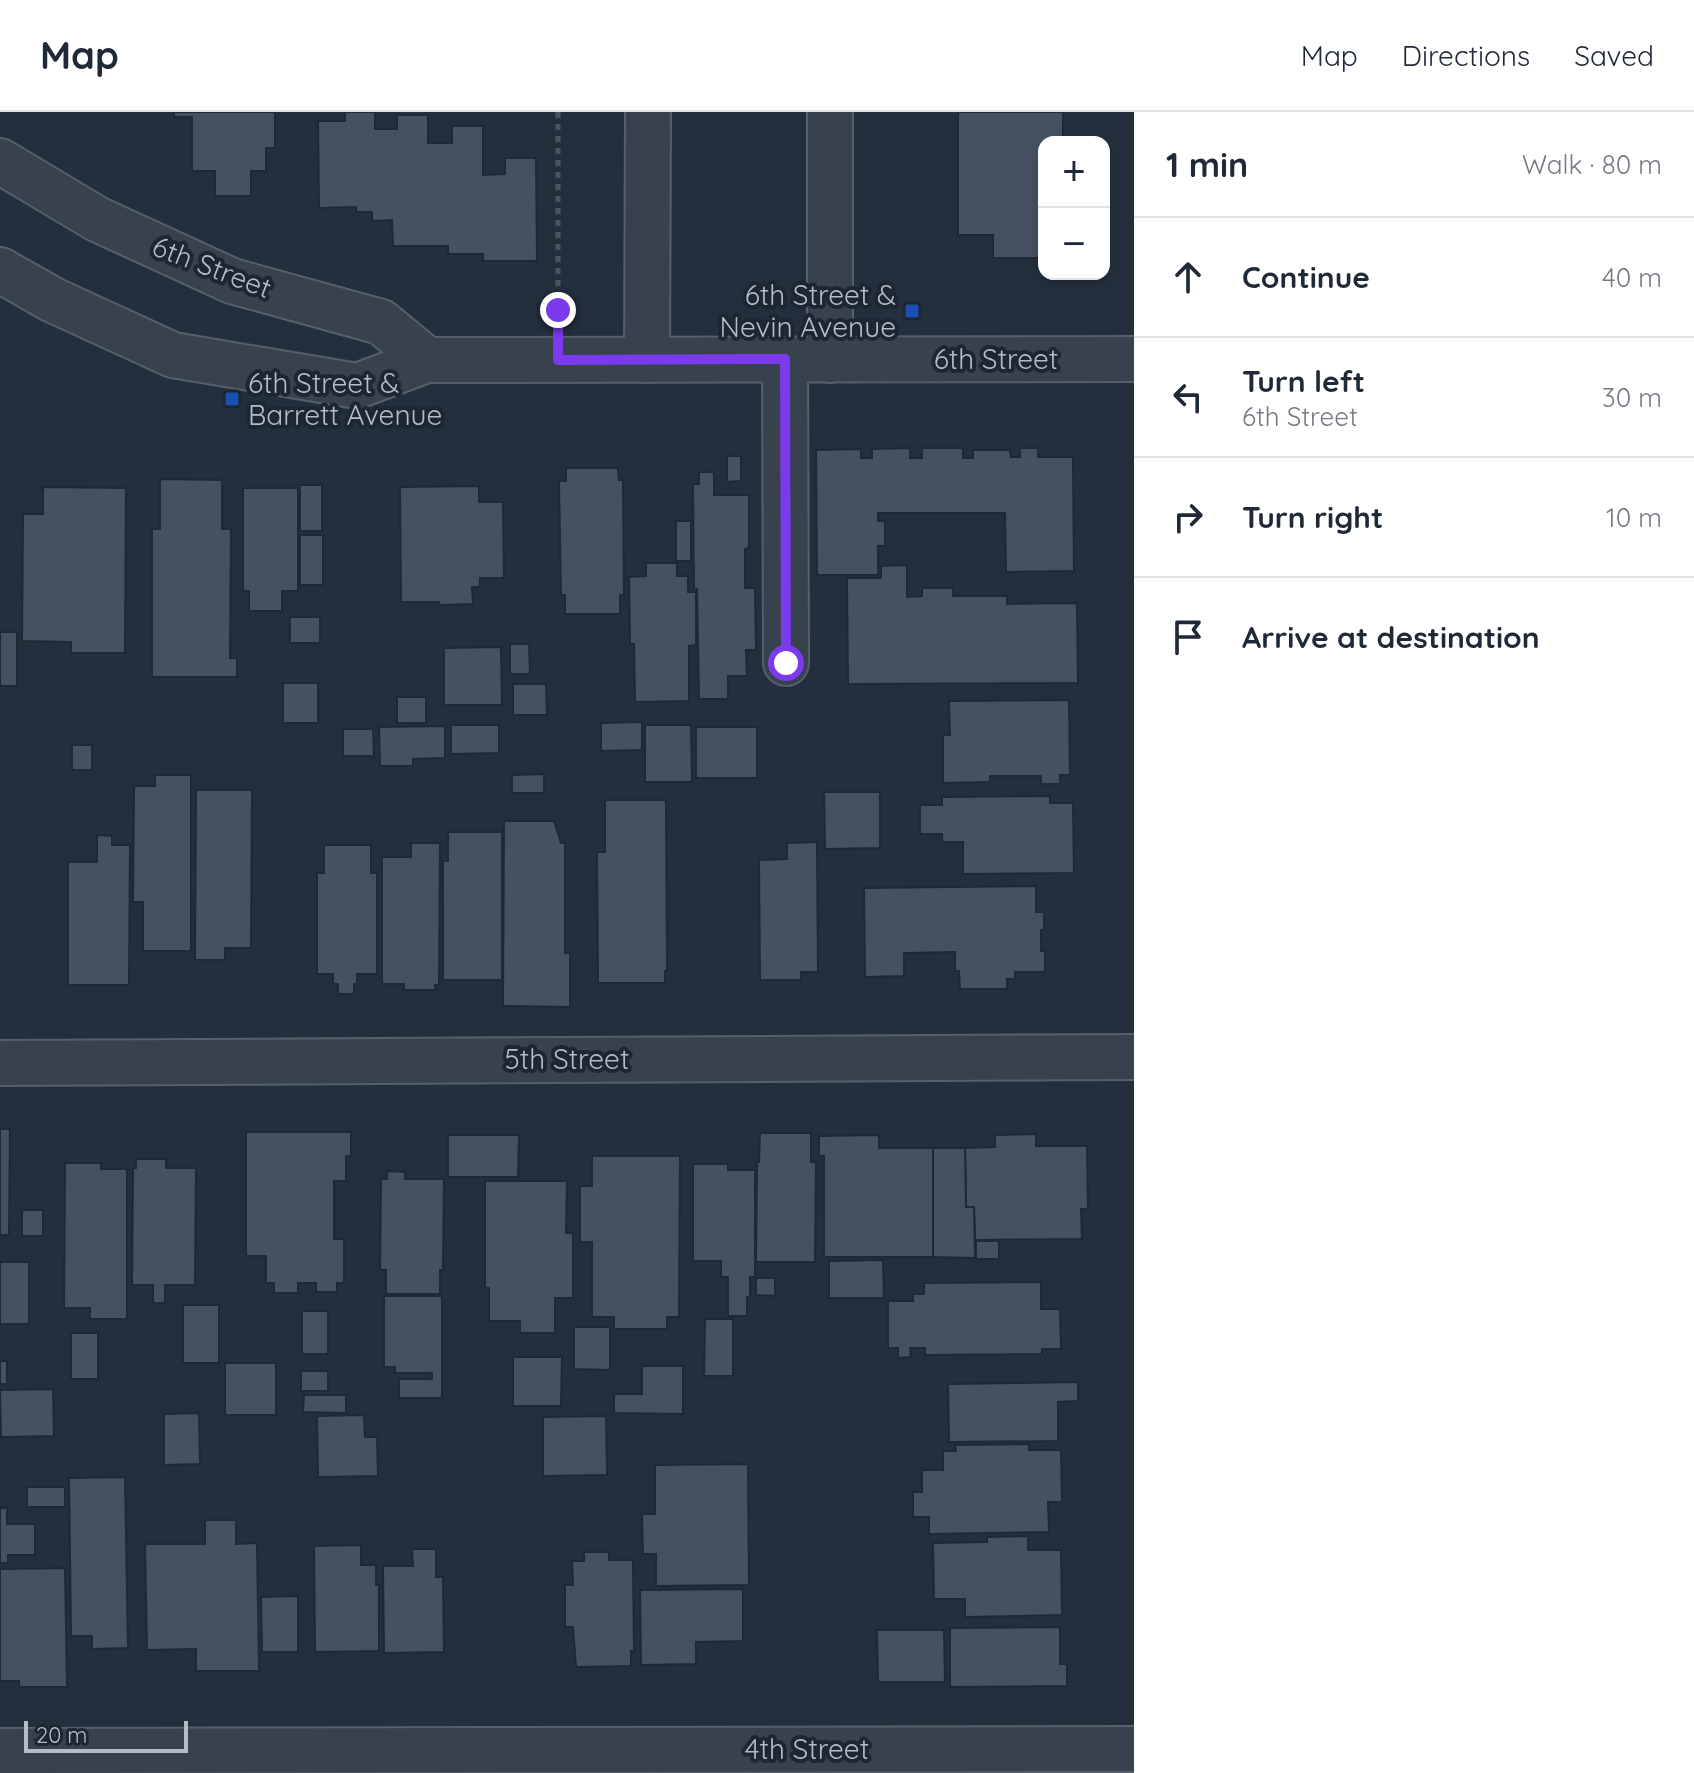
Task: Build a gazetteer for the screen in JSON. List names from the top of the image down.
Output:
{
  "streets": {
    "street": ["6th Street", "5th Street", "4th Street"]
  },
  "places": {
    "transit": ["6th Street & Nevin Avenue", "6th Street & Barrett Avenue"]
  },
  "scale_bar": "20 m",
  "page": {
    "header": "Map",
    "nav": ["Map", "Directions", "Saved"],
    "heading": ["1 min", "Walk · 80 m"],
    "map_buttons": ["+", "−"],
    "list": [
      ["Continue", "40 m"],
      ["Turn left", "6th Street", "30 m"],
      ["Turn right", "10 m"],
      "Arrive at destination"
    ],
    "scale": "20 m"
  }
}
